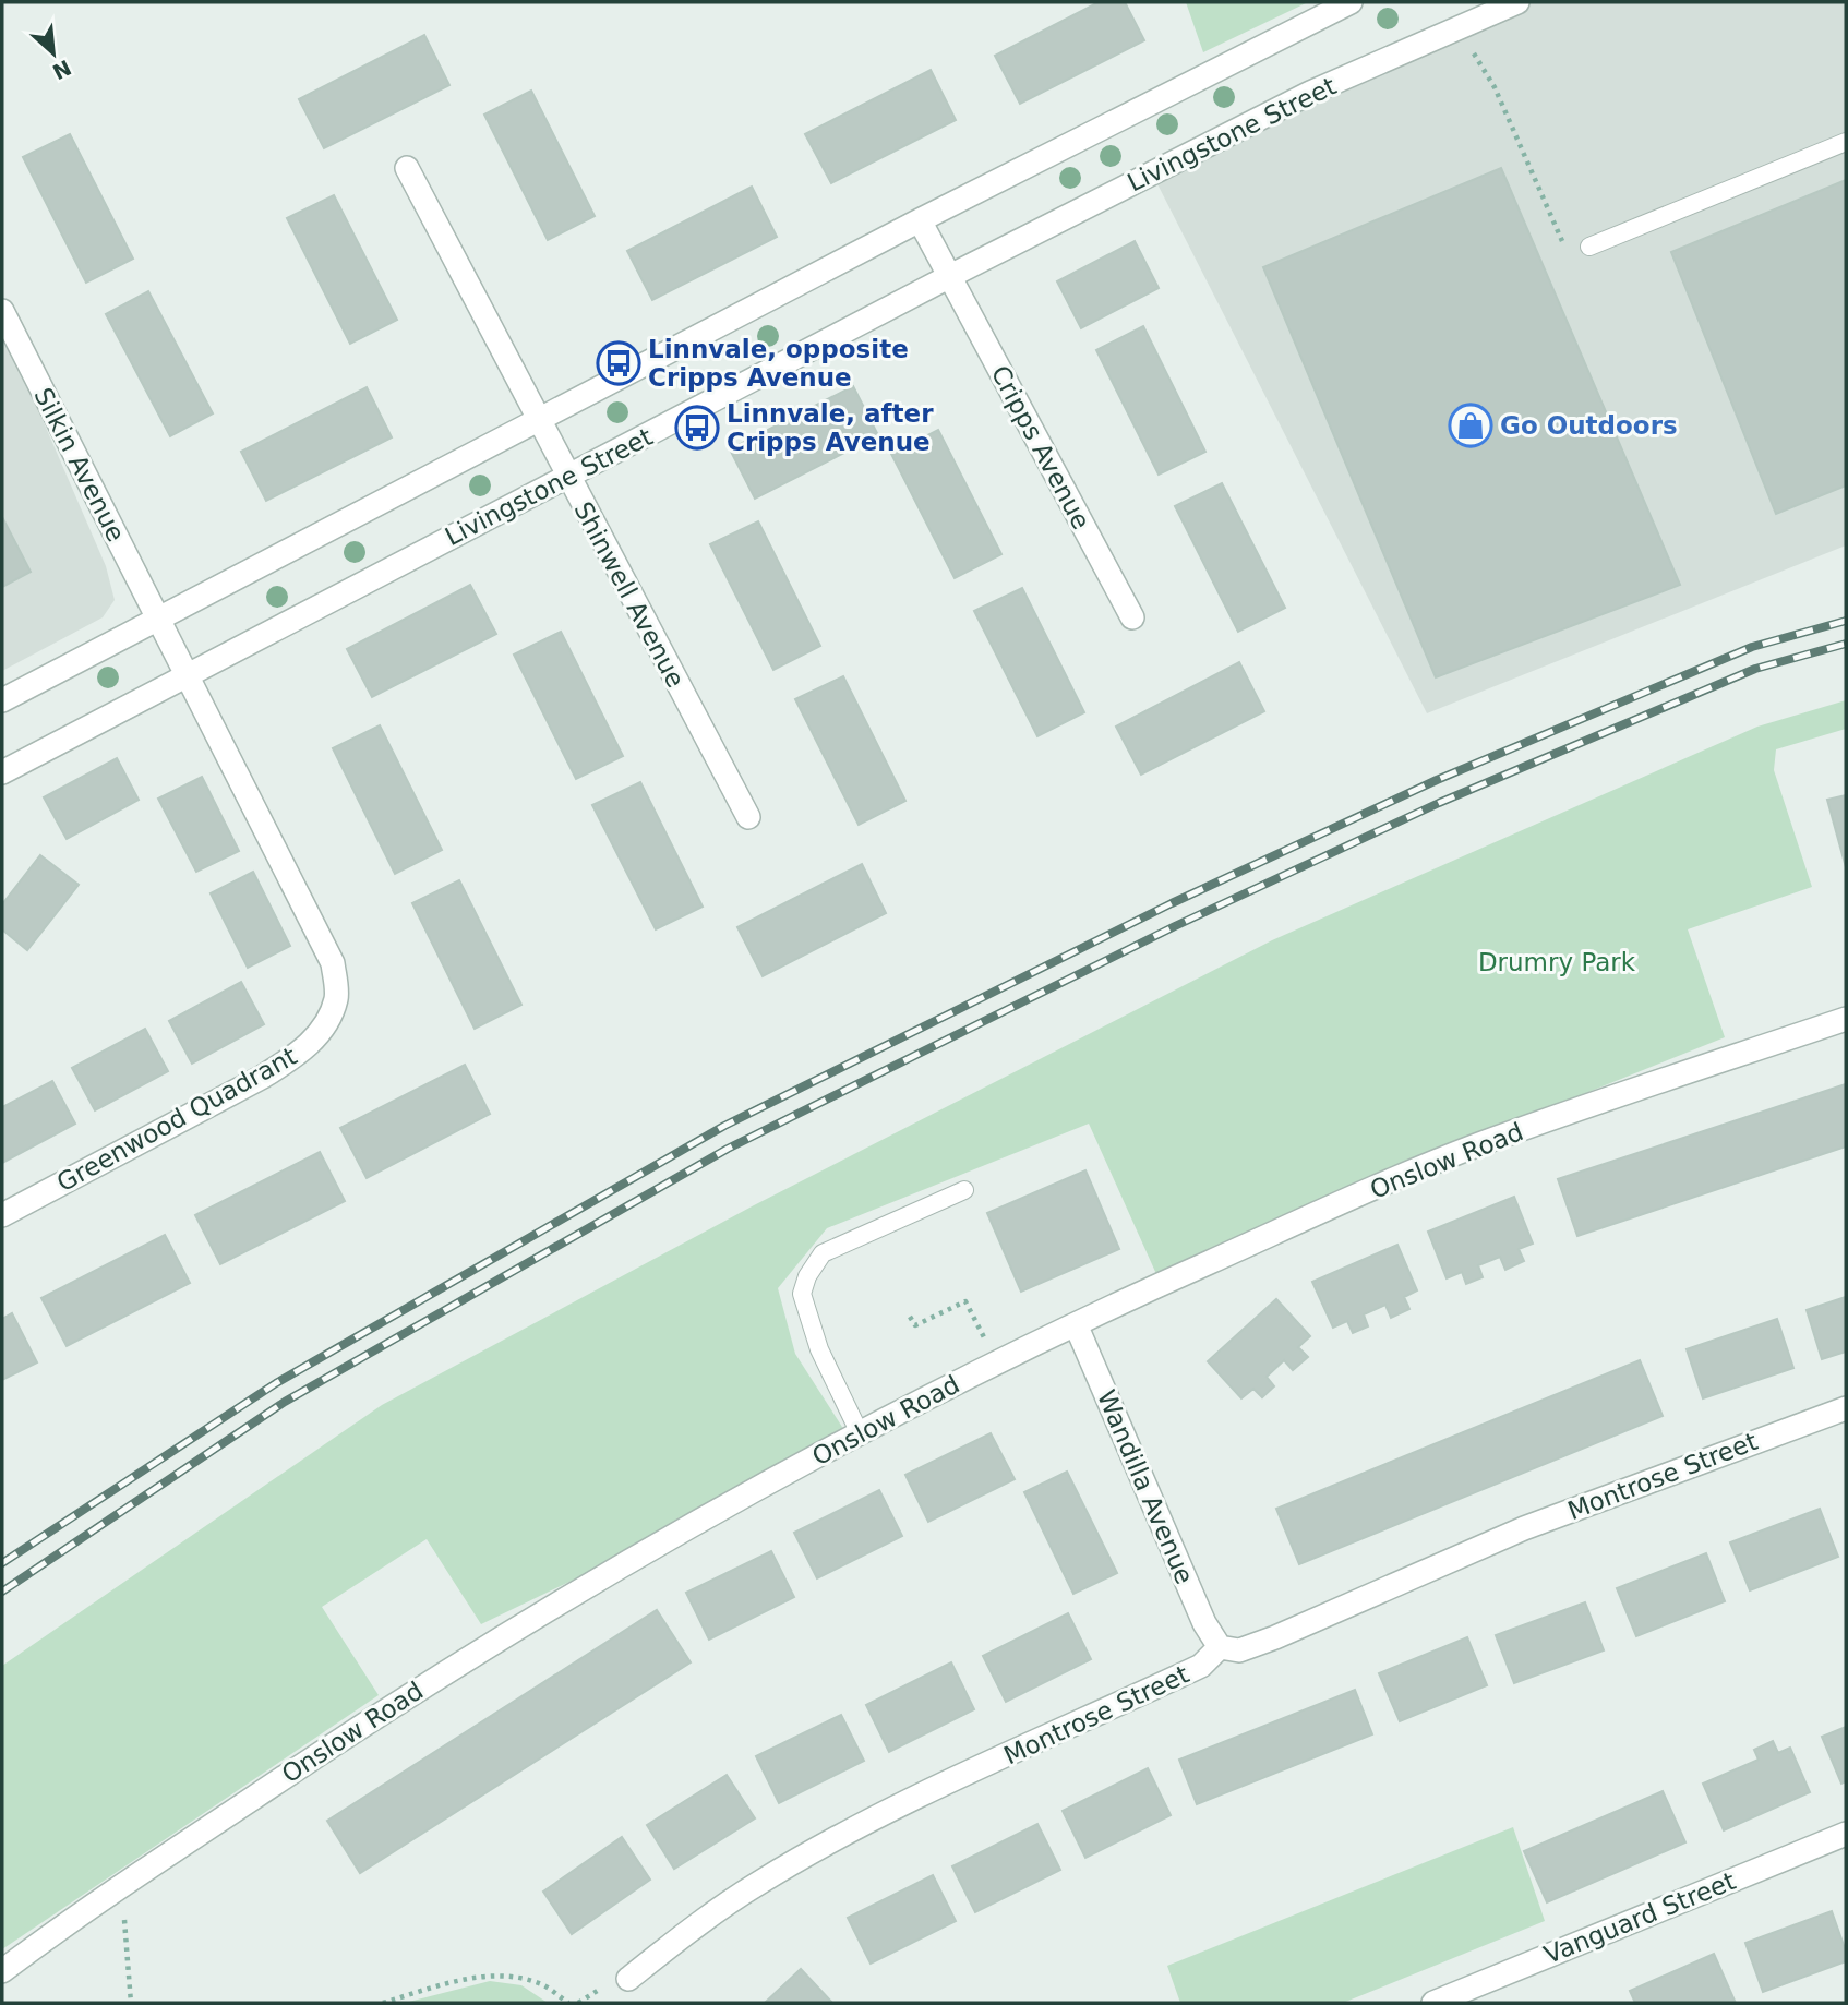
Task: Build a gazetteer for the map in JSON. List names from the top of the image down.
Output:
{
  "streets": {
    "street": [
      "Livingstone Street",
      "Cripps Avenue",
      "Silkin Avenue",
      "Shinwell Avenue",
      "Greenwood Quadrant",
      "Onslow Road",
      "Montrose Street",
      "Wandilla Avenue",
      "Vanguard Street"
    ]
  },
  "crossings": [
    ["Livingstone Street", "Cripps Avenue"],
    ["Livingstone Street", "Shinwell Avenue"],
    ["Livingstone Street", "Greenwood Quadrant"],
    ["Onslow Road", "Wandilla Avenue"],
    ["Montrose Street", "Wandilla Avenue"]
  ],
  "parks": ["Drumry Park"],
  "places": {
    "bus stop": ["Linnvale, opposite Cripps Avenue", "Linnvale, after Cripps Avenue"],
    "shop": ["Go Outdoors"]
  },
  "north": "bottom right"
}
